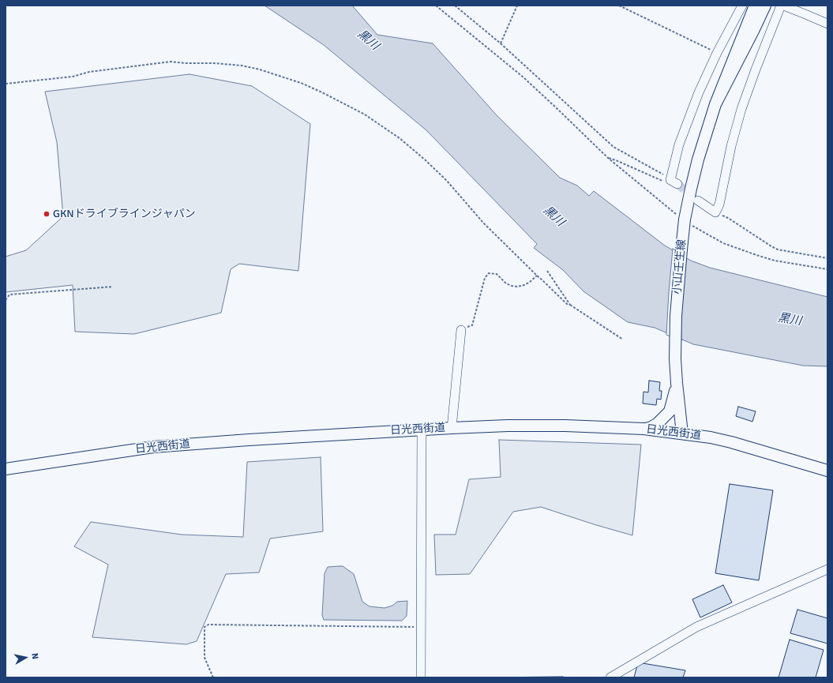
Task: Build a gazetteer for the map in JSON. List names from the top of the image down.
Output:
{
  "streets": {
    "main road": ["小山壬生線", "日光西街道"]
  },
  "crossings": [
    ["小山壬生線", "日光西街道"]
  ],
  "water": ["黒川"],
  "places": ["GKNドライブラインジャパン"],
  "north": "right"
}
